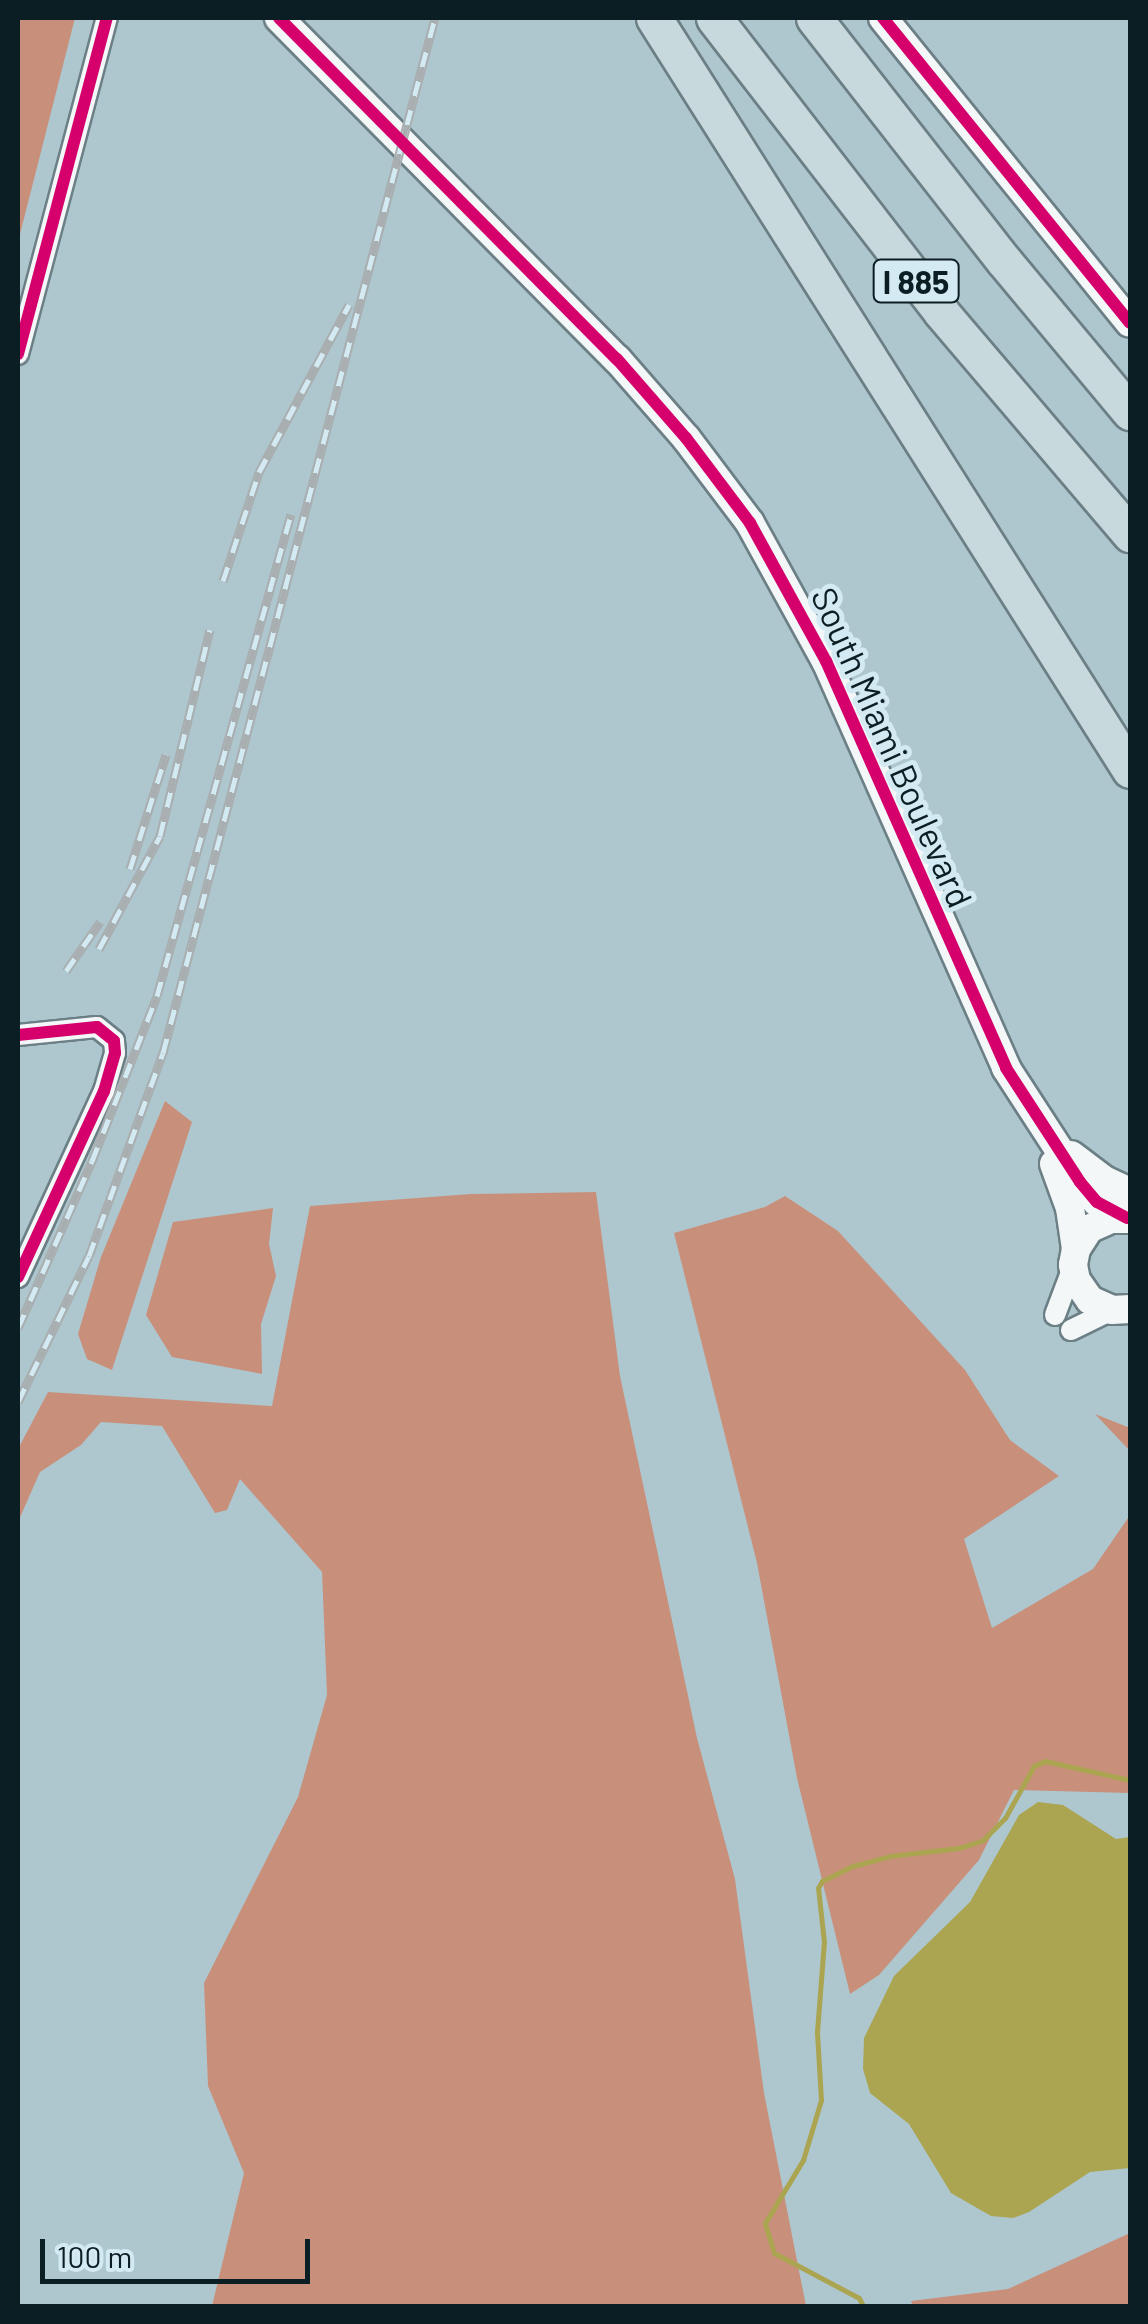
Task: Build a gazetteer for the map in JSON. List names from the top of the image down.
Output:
{
  "streets": {
    "highway": ["I 885"],
    "street": ["South Miami Boulevard"]
  },
  "scale_bar": "100 m"
}
